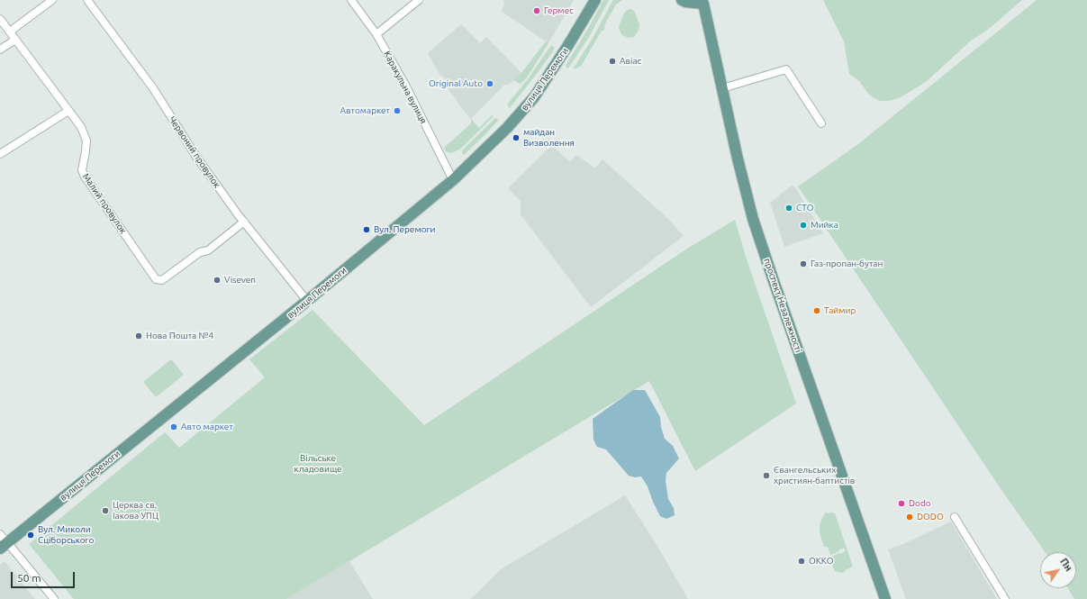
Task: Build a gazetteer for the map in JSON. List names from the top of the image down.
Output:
{
  "streets": {
    "main road": ["вулиця Перемоги", "проспект Незалежності"],
    "street": ["Каракульна вулиця", "Червоний провулок", "Малий провулок"]
  },
  "crossings": [
    ["вулиця Перемоги", "Каракульна вулиця"],
    ["вулиця Перемоги", "Червоний провулок"],
    ["Червоний провулок", "Малий провулок"]
  ],
  "parks": ["Вільське кладовище"],
  "places": [
    "Гермес",
    "Авіас",
    "Original Auto",
    "Автомаркет",
    "майдан Визволення",
    "СТО",
    "Мийка",
    "Вул. Перемоги",
    "Газ-пропан-бутан",
    "Viseven",
    "Таймир",
    "Нова Пошта №4",
    "Авто маркет",
    "Євангельських християн-баптистів",
    "Dodo",
    "Церква св. Іакова УПЦ",
    "DODO",
    "Вул. Миколи Сціборського",
    "ОККО"
  ],
  "scale_bar": "50 m",
  "north": "top right"
}
